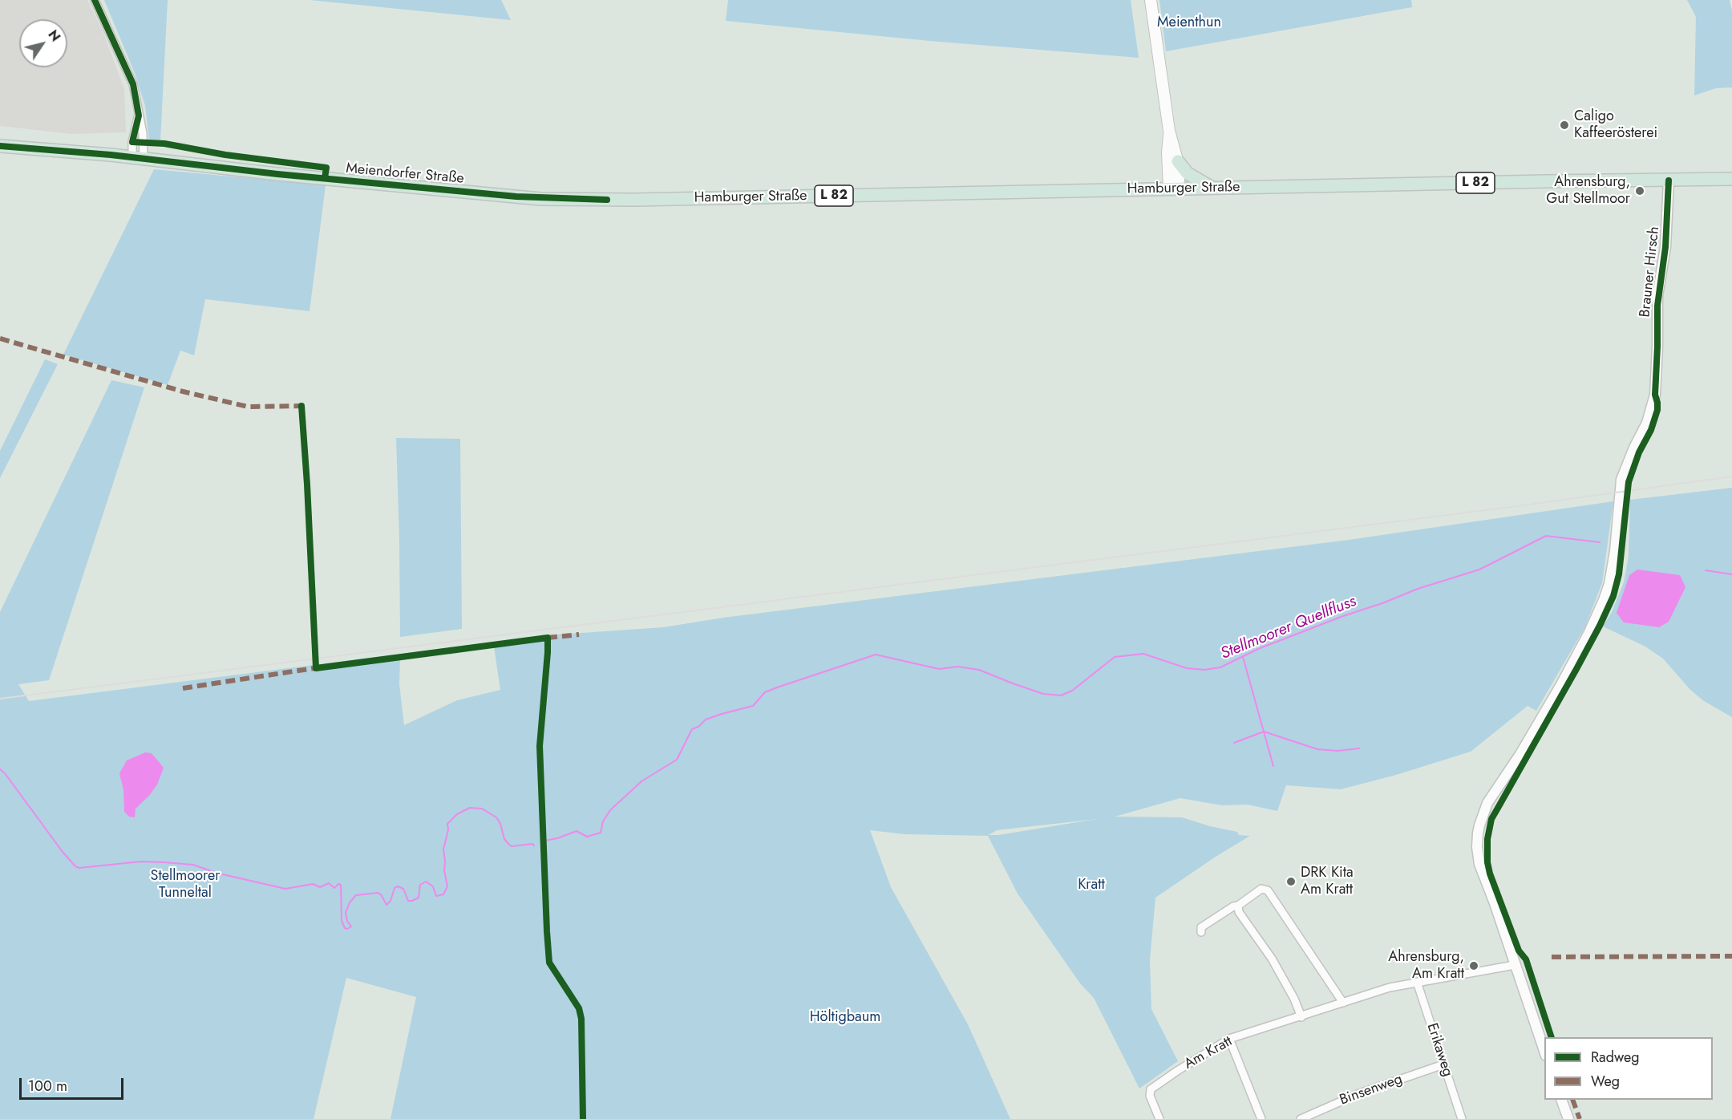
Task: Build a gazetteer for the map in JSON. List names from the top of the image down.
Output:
{
  "streets": {
    "main road": ["Meiendorfer Straße", "L 82", "Hamburger Straße"],
    "street": [
      "Brauner Hirsch",
      "Erikaweg",
      "Am Kratt",
      "Binsenweg"
    ]
  },
  "crossings": [
    ["Meiendorfer Straße", "Hamburger Straße"],
    ["Hamburger Straße", "Brauner Hirsch"],
    ["Brauner Hirsch", "Am Kratt"],
    ["Erikaweg", "Am Kratt"],
    ["Erikaweg", "Binsenweg"]
  ],
  "water": ["Stellmoorer Quellfluss"],
  "parks": [
    "Meienthun",
    "Stellmoorer Tunneltal",
    "Kratt",
    "Höltigbaum"
  ],
  "places": [
    "Caligo Kaffeerösterei",
    "Ahrensburg, Gut Stellmoor",
    "DRK Kita Am Kratt",
    "Ahrensburg, Am Kratt"
  ],
  "legend": ["Radweg", "Weg"],
  "scale_bar": "100 m",
  "north": "top right"
}
